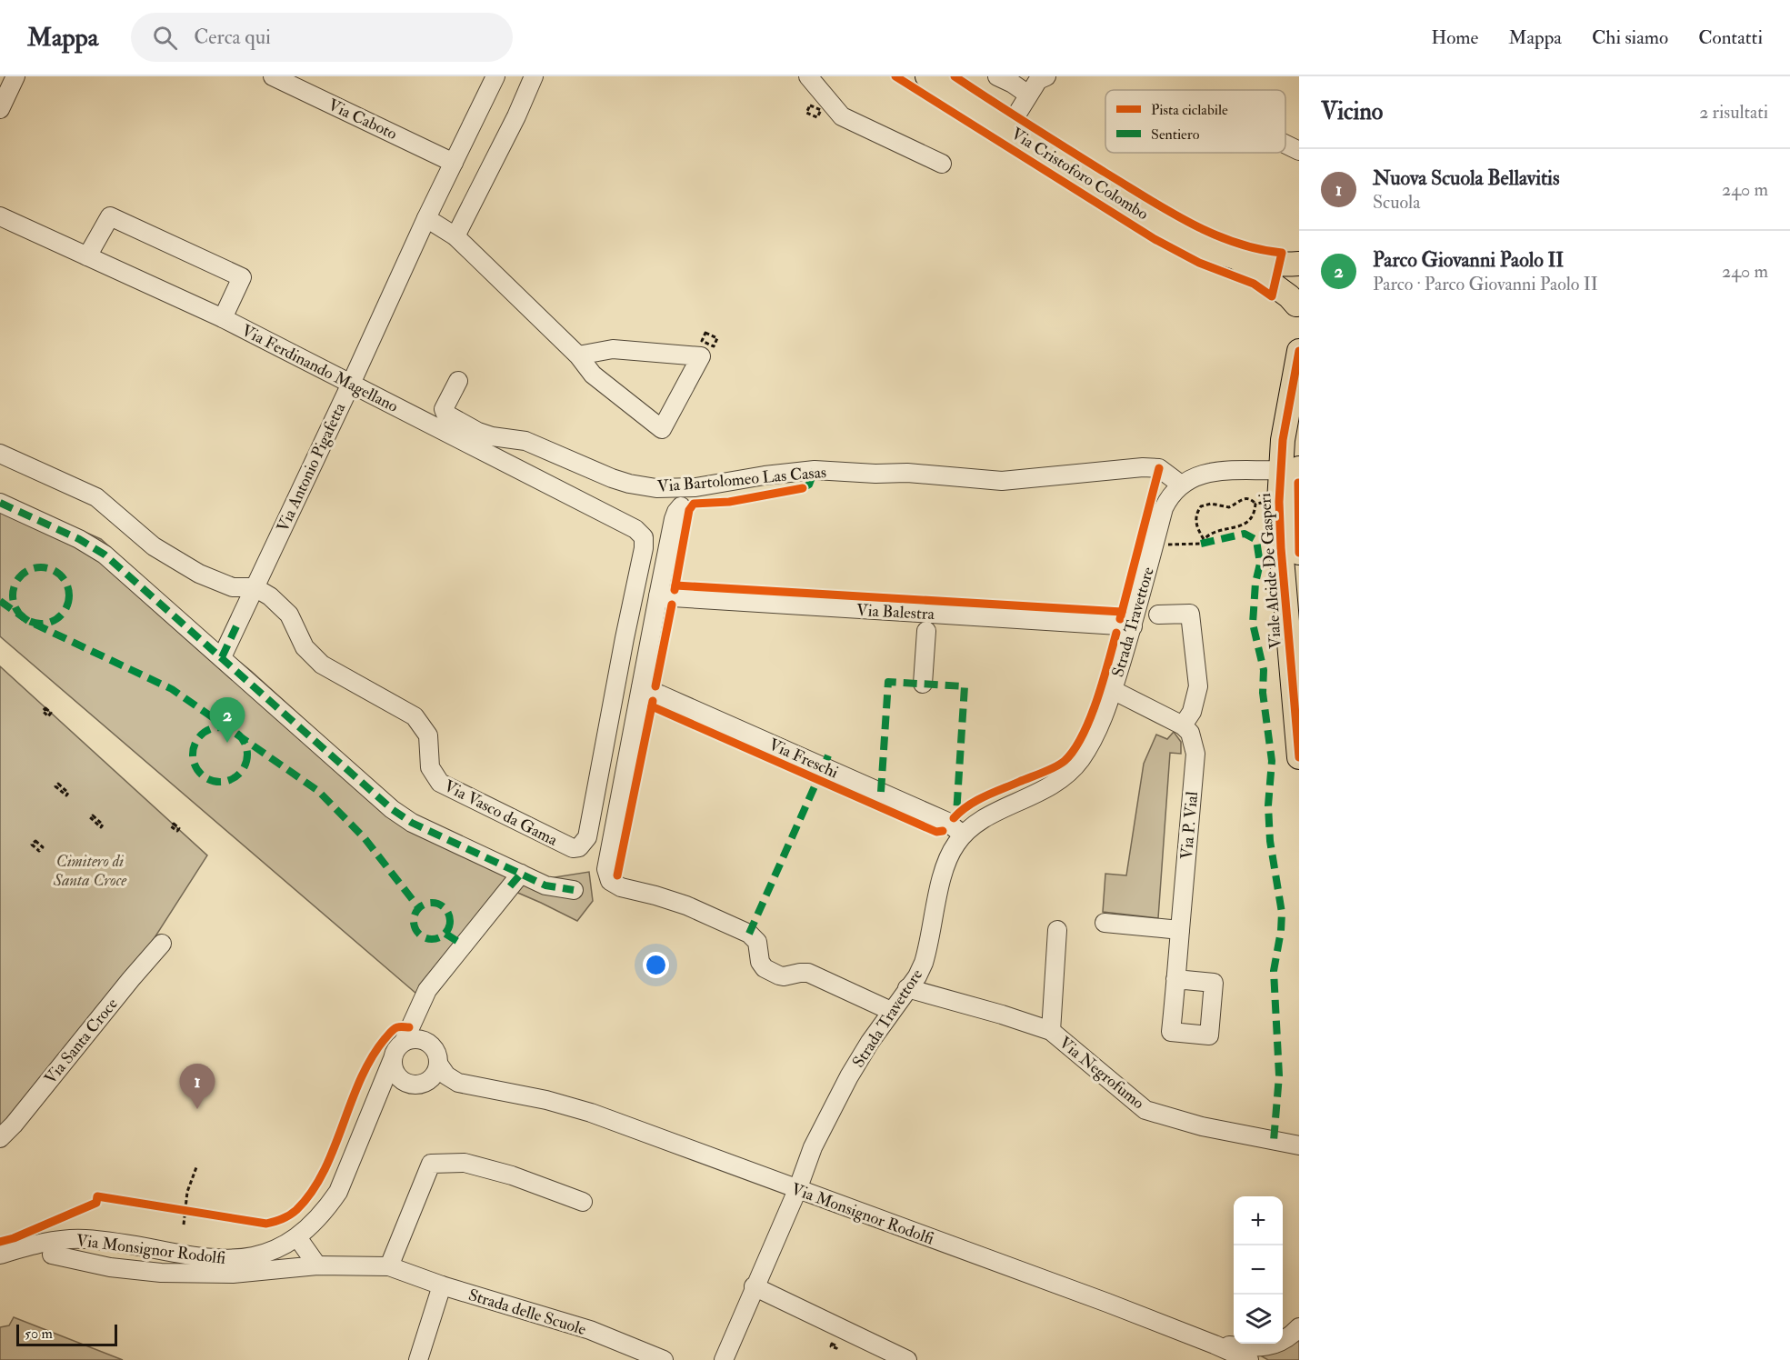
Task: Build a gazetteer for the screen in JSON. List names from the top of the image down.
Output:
{
  "streets": {
    "main road": ["Via Cristoforo Colombo", "Viale Alcide De Gasperi"],
    "street": [
      "Via Caboto",
      "Via Ferdinando Magellano",
      "Via Antonio Pigafetta",
      "Via Bartolomeo Las Casas",
      "Via Balestra",
      "Strada Travettore",
      "Via Freschi",
      "Via Vasco da Gama",
      "Via P. Vial",
      "Via Santa Croce",
      "Via Negrofumo",
      "Via Monsignor Rodolfi",
      "Strada delle Scuole"
    ]
  },
  "crossings": [
    ["Via Caboto", "Via Antonio Pigafetta"],
    ["Via Ferdinando Magellano", "Via Antonio Pigafetta"],
    ["Via Ferdinando Magellano", "Via Vasco da Gama"],
    ["Via Antonio Pigafetta", "Via Vasco da Gama"],
    ["Via Bartolomeo Las Casas", "Strada Travettore"],
    ["Viale Alcide De Gasperi", "Strada Travettore"],
    ["Via Balestra", "Strada Travettore"],
    ["Strada Travettore", "Via Freschi"],
    ["Strada Travettore", "Via Negrofumo"],
    ["Strada Travettore", "Via Monsignor Rodolfi"]
  ],
  "parks": ["Cimitero di Santa Croce"],
  "legend": ["Pista ciclabile", "Sentiero"],
  "scale_bar": "50 m",
  "page": {
    "header": "Mappa",
    "search": "Cerca qui",
    "nav": [
      "Home",
      "Mappa",
      "Chi siamo",
      "Contatti"
    ],
    "heading": ["Vicino", "2 risultati"],
    "list": [
      {
        "mark": "1",
        "name": "Nuova Scuola Bellavitis",
        "note": "Scuola",
        "value": "240 m"
      },
      {
        "mark": "2",
        "name": "Parco Giovanni Paolo II",
        "note": "Parco · Parco Giovanni Paolo II",
        "value": "240 m"
      }
    ],
    "pins": ["2", "1"],
    "map_buttons": ["+", "−"],
    "scale": "50 m"
  }
}
